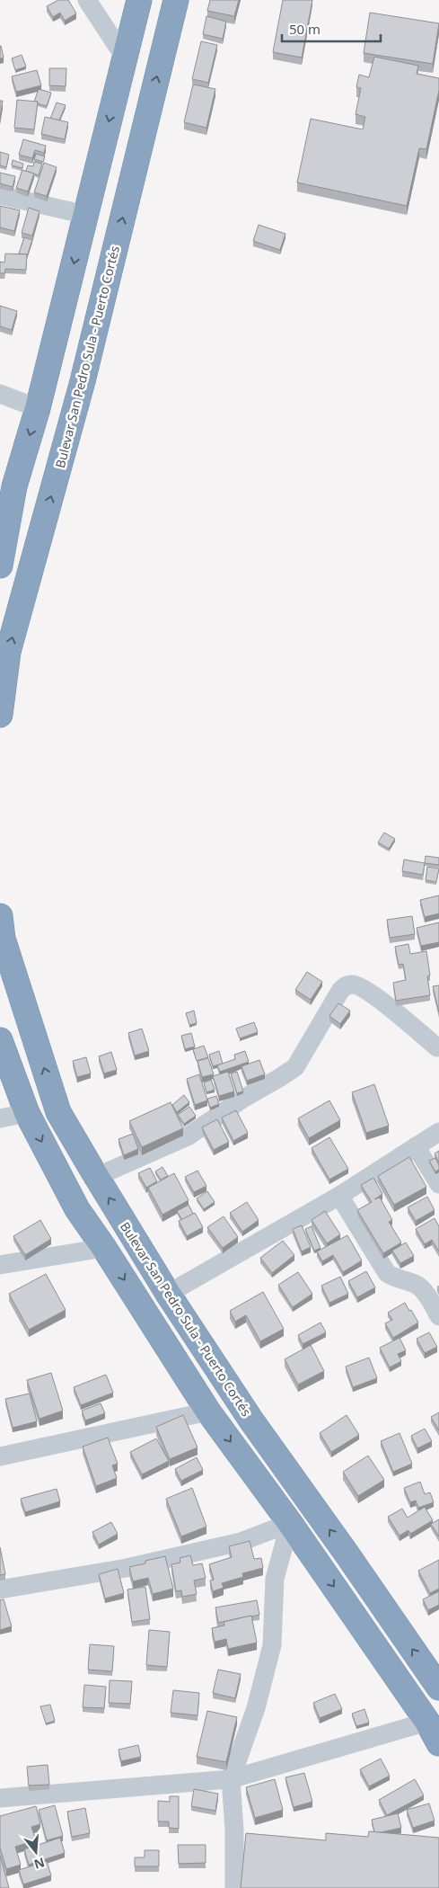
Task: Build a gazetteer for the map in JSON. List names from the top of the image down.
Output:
{
  "streets": {
    "highway": ["Bulevar San Pedro Sula - Puerto Cortés"]
  },
  "scale_bar": "50 m",
  "north": "bottom"
}
